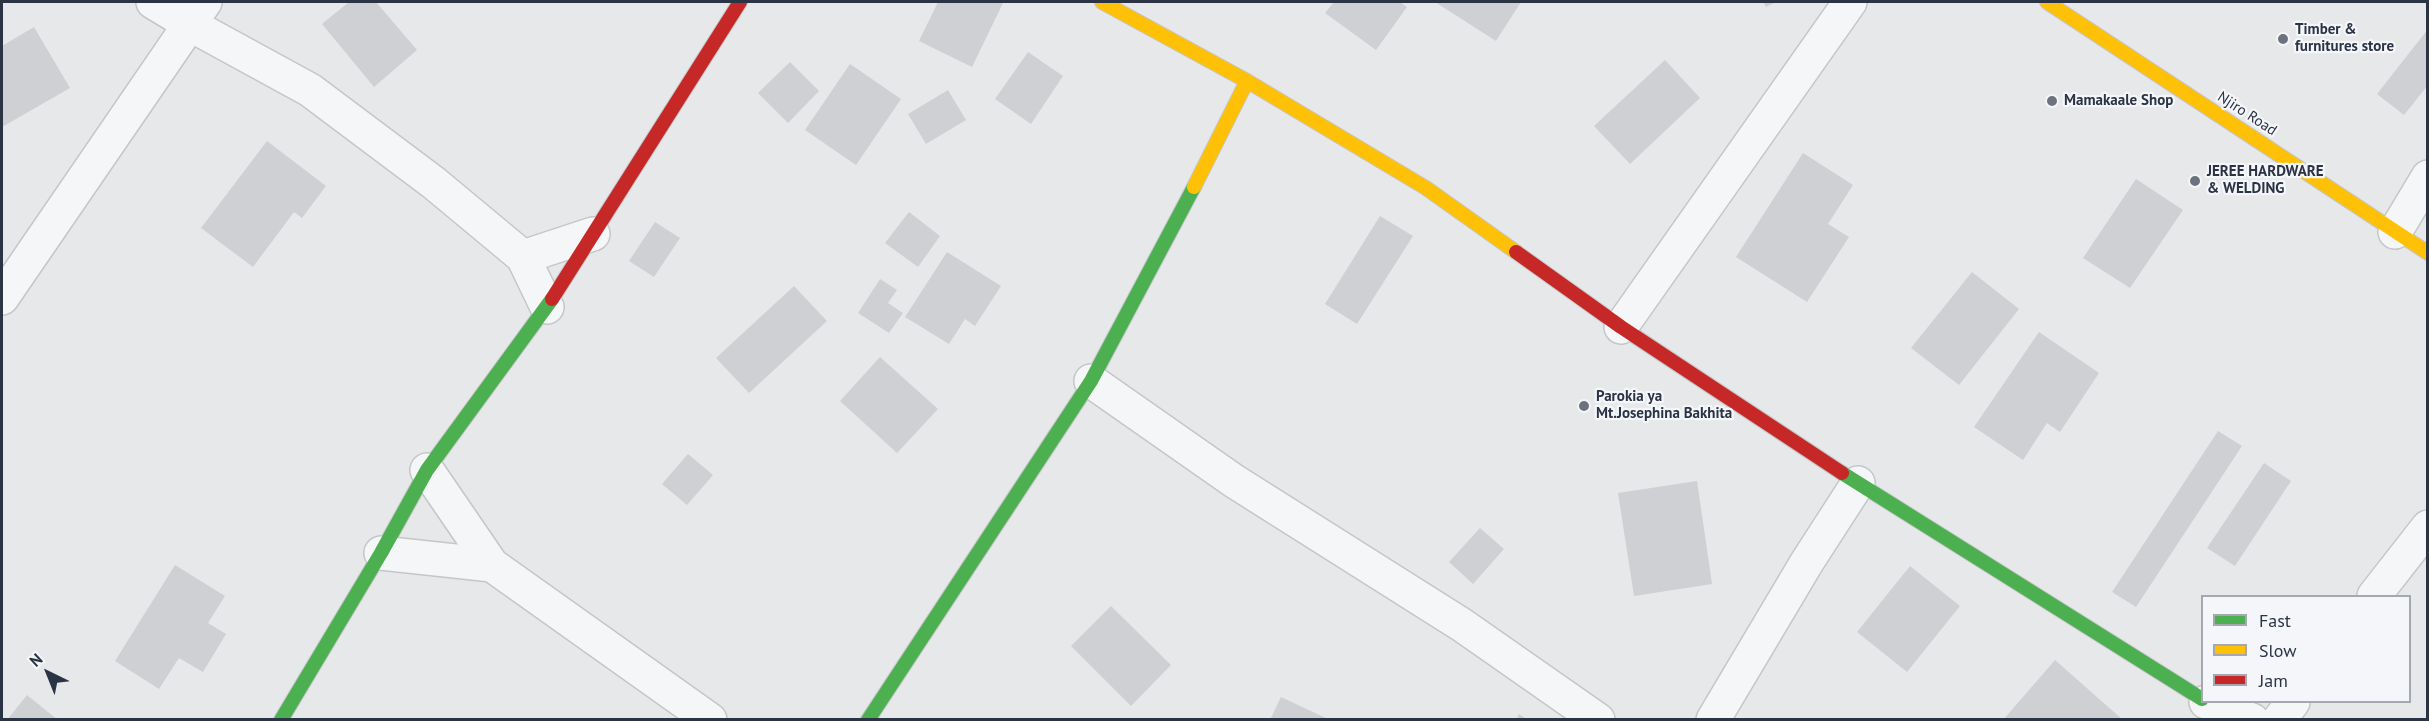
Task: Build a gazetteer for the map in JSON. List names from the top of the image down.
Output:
{
  "streets": {
    "street": ["Njiro Road"]
  },
  "places": [
    "Timber & furnitures store",
    "Mamakaale Shop",
    "JEREE HARDWARE & WELDING",
    "Parokia ya Mt.Josephina Bakhita"
  ],
  "legend": ["Fast", "Slow", "Jam"],
  "north": "top left"
}
